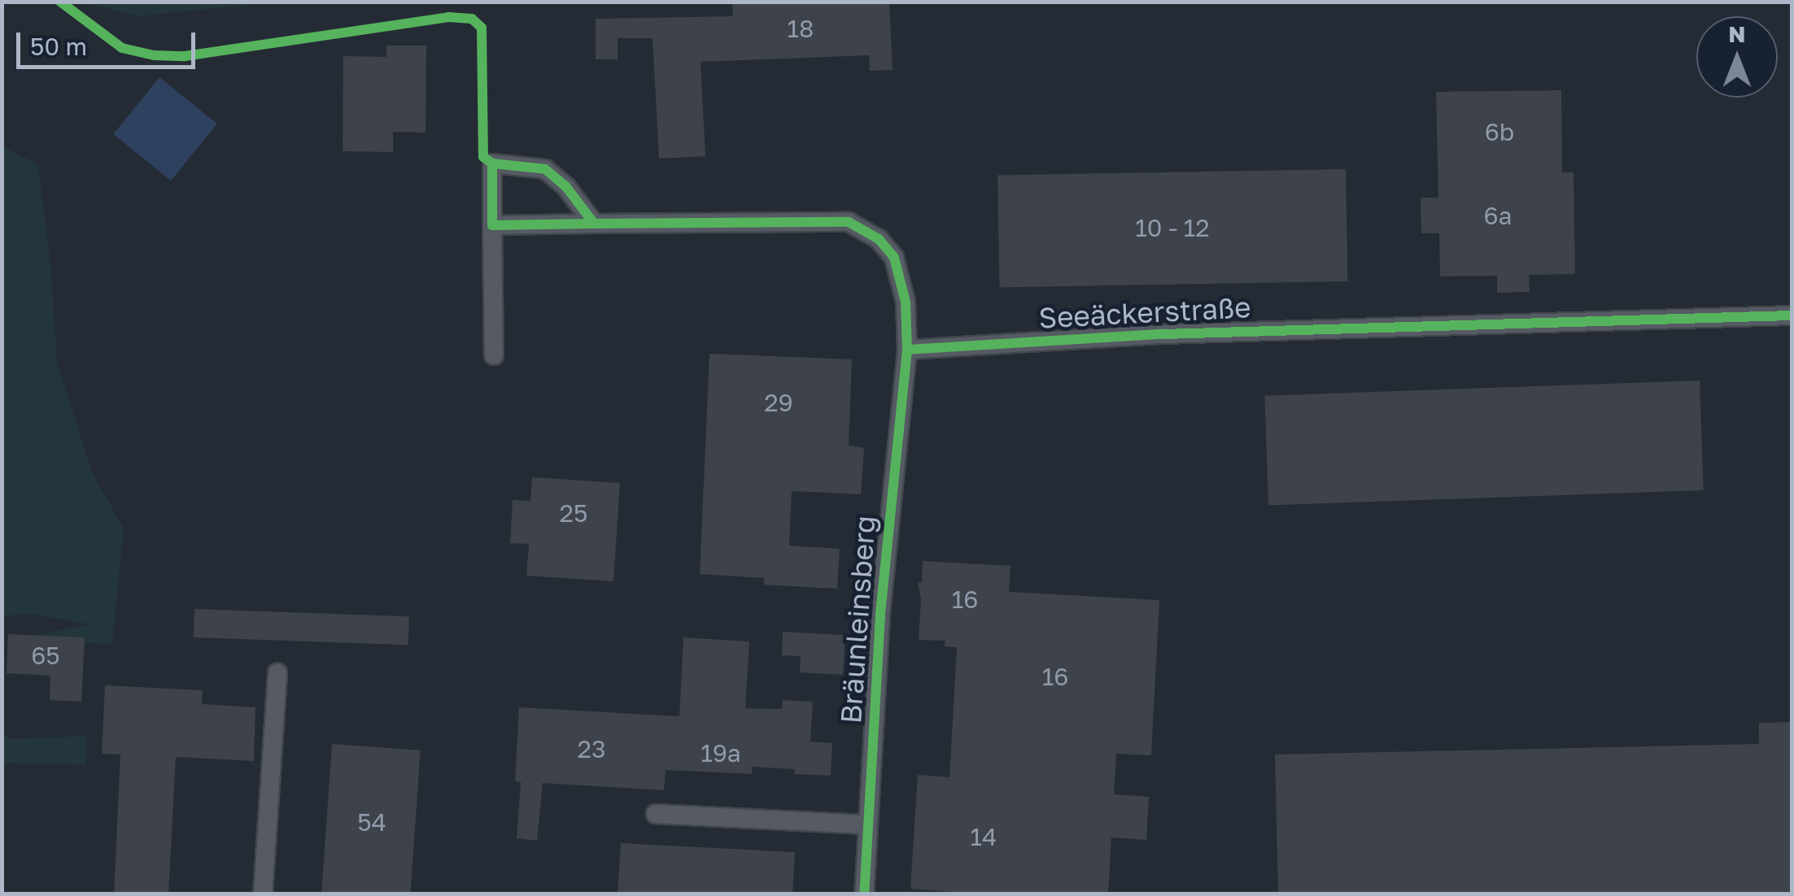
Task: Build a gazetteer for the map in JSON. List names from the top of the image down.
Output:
{
  "streets": {
    "street": ["Seeäckerstraße", "Bräunleinsberg"]
  },
  "crossings": [
    ["Seeäckerstraße", "Bräunleinsberg"]
  ],
  "house_numbers": [
    "18",
    "6b",
    "6a",
    "10 - 12",
    "29",
    "25",
    "16",
    "65",
    "16",
    "23",
    "19a",
    "54",
    "14"
  ],
  "scale_bar": "50 m",
  "north": "top"
}
